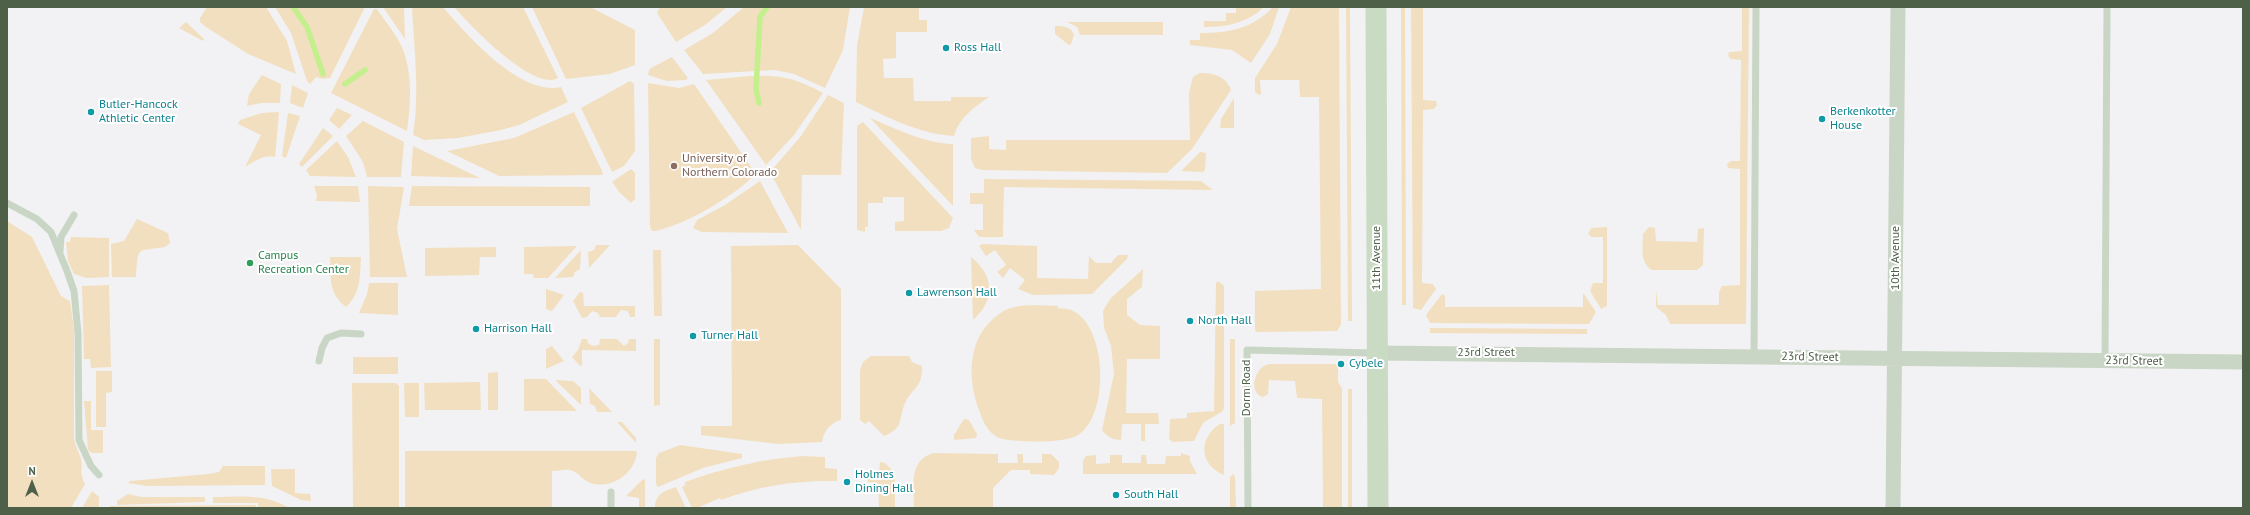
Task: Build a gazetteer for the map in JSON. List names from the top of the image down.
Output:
{
  "streets": {
    "main road": ["11th Avenue"],
    "street": ["10th Avenue", "23rd Street"],
    "lane": ["Dorm Road"]
  },
  "crossings": [
    ["11th Avenue", "23rd Street"],
    ["11th Avenue", "Dorm Road"],
    ["10th Avenue", "23rd Street"],
    ["23rd Street", "Dorm Road"]
  ],
  "places": [
    "Ross Hall",
    "Butler-Hancock Athletic Center",
    "Berkenkotter House",
    "University of Northern Colorado",
    "Campus Recreation Center",
    "Lawrenson Hall",
    "North Hall",
    "Harrison Hall",
    "Turner Hall",
    "Cybele",
    "Holmes Dining Hall",
    "South Hall"
  ],
  "north": "top"
}
